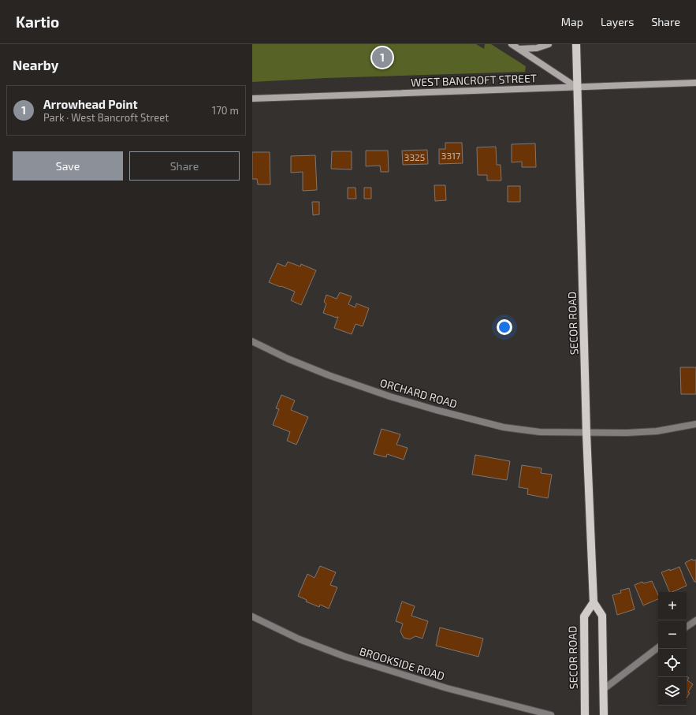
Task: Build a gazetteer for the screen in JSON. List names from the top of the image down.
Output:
{
  "streets": {
    "main road": ["WEST BANCROFT STREET", "SECOR ROAD"],
    "street": ["ORCHARD ROAD", "BROOKSIDE ROAD"]
  },
  "crossings": [
    ["WEST BANCROFT STREET", "SECOR ROAD"],
    ["SECOR ROAD", "ORCHARD ROAD"]
  ],
  "house_numbers": ["3317", "3325"],
  "page": {
    "header": "Kartio",
    "nav": ["Map", "Layers", "Share"],
    "heading": "Nearby",
    "pins": "1",
    "list": [
      {
        "mark": "1",
        "name": "Arrowhead Point",
        "note": "Park · West Bancroft Street",
        "value": "170 m"
      }
    ],
    "buttons": ["Save", "Share"],
    "map_buttons": ["+", "−"]
  }
}
